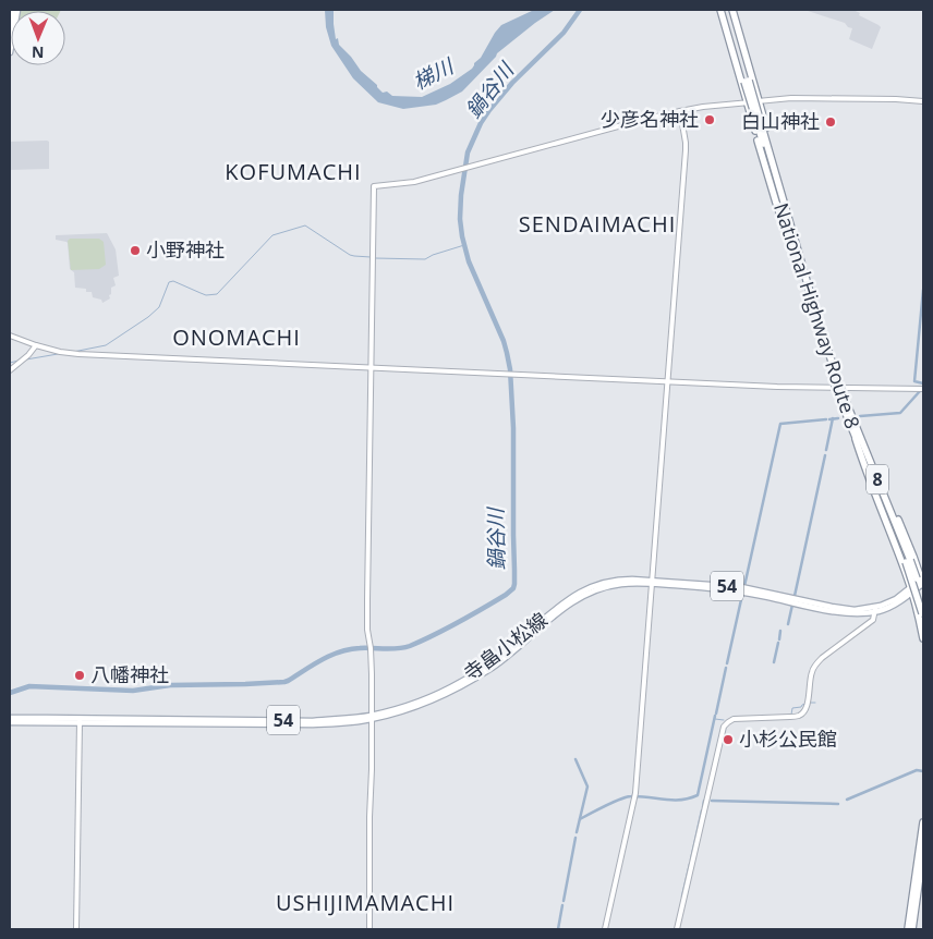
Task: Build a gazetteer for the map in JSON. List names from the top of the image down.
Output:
{
  "streets": {
    "highway": ["National Highway Route 8", "8"],
    "main road": ["54", "寺畠小松線"]
  },
  "crossings": [
    ["National Highway Route 8", "8"],
    ["8", "寺畠小松線"]
  ],
  "districts": [
    "KOFUMACHI",
    "SENDAIMACHI",
    "ONOMACHI",
    "USHIJIMAMACHI"
  ],
  "water": ["梯川", "鍋谷川"],
  "places": [
    "少彦名神社",
    "白山神社",
    "小野神社",
    "八幡神社",
    "小杉公民館"
  ],
  "north": "bottom"
}
